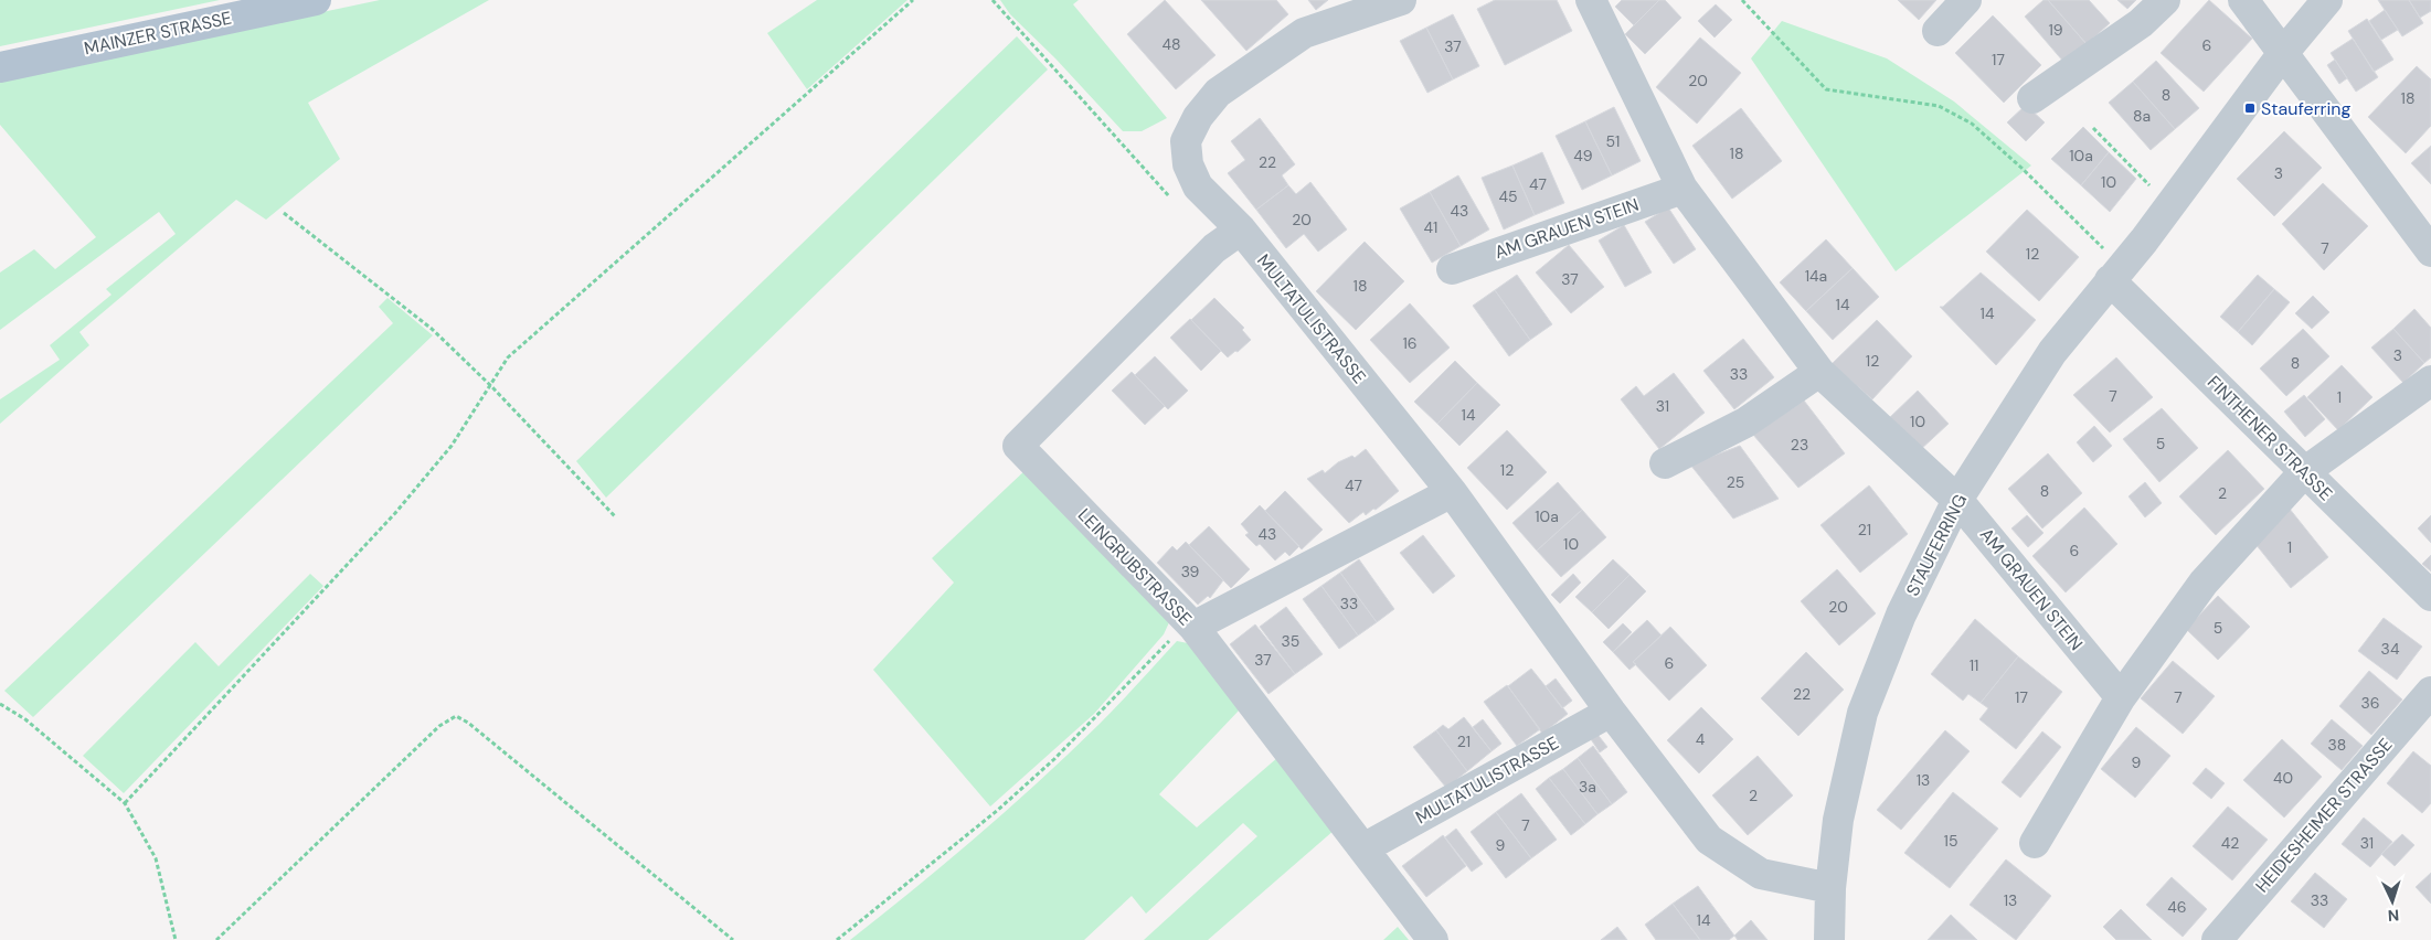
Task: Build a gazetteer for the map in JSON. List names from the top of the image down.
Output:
{
  "streets": {
    "main road": ["MAINZER STRASSE"],
    "street": [
      "AM GRAUEN STEIN",
      "MULTATULISTRASSE",
      "FINTHENER STRASSE",
      "STAUFERRING",
      "LEINGRUBSTRASSE",
      "HEIDESHEIMER STRASSE"
    ]
  },
  "crossings": [
    ["AM GRAUEN STEIN", "STAUFERRING"],
    ["MULTATULISTRASSE", "STAUFERRING"],
    ["MULTATULISTRASSE", "LEINGRUBSTRASSE"],
    ["FINTHENER STRASSE", "STAUFERRING"]
  ],
  "places": {
    "transit": ["Stauferring"]
  },
  "house_numbers": [
    "19",
    "48",
    "6",
    "37",
    "17",
    "20",
    "8",
    "18",
    "8a",
    "51",
    "18",
    "49",
    "10a",
    "22",
    "3",
    "10",
    "47",
    "45",
    "43",
    "20",
    "41",
    "7",
    "12",
    "14a",
    "37",
    "18",
    "14",
    "14",
    "16",
    "3",
    "12",
    "8",
    "33",
    "7",
    "1",
    "31",
    "14",
    "10",
    "5",
    "23",
    "12",
    "25",
    "47",
    "8",
    "2",
    "10a",
    "21",
    "43",
    "10",
    "1",
    "6",
    "39",
    "33",
    "20",
    "5",
    "35",
    "34",
    "37",
    "6",
    "11",
    "22",
    "17",
    "7",
    "36",
    "4",
    "21",
    "38",
    "9",
    "40",
    "13",
    "3a",
    "2",
    "7",
    "15",
    "42",
    "31",
    "9",
    "13",
    "33",
    "46",
    "14"
  ],
  "north": "bottom"
}
